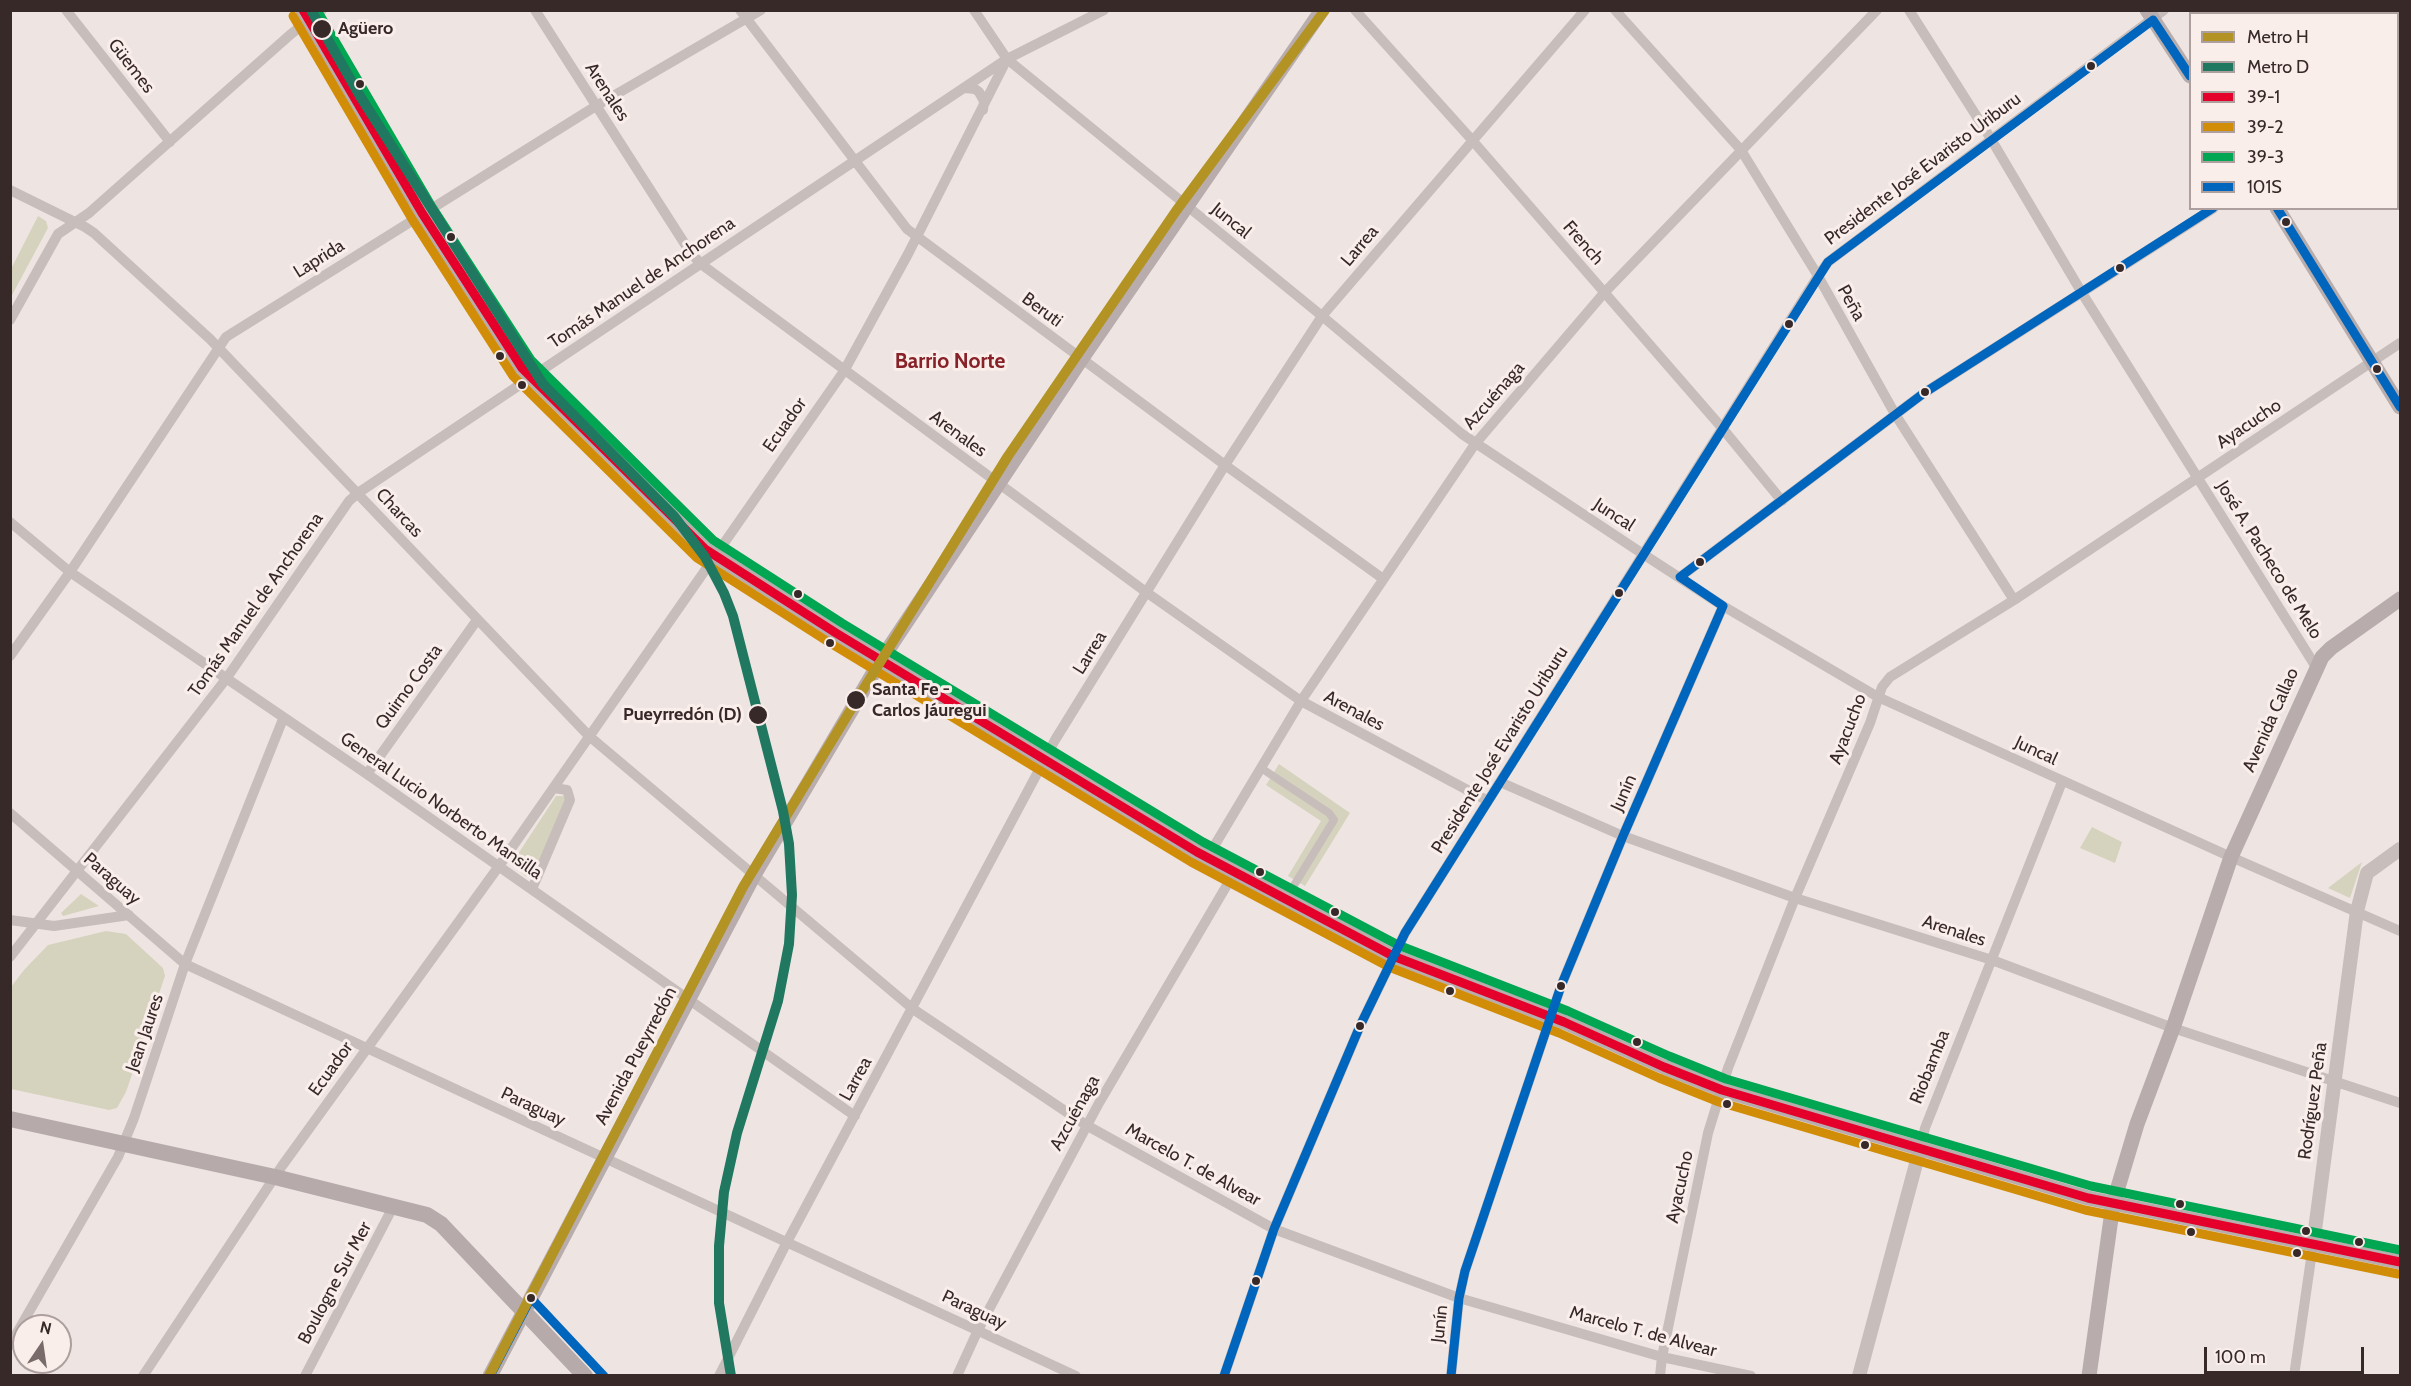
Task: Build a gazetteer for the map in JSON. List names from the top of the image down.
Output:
{
  "streets": {
    "main road": ["Avenida Callao", "Avenida Pueyrredón"],
    "street": [
      "Güemes",
      "Arenales",
      "Presidente José Evaristo Uriburu",
      "Juncal",
      "French",
      "Larrea",
      "Laprida",
      "Tomás Manuel de Anchorena",
      "Peña",
      "Beruti",
      "Azcuénaga",
      "Ayacucho",
      "Ecuador",
      "Charcas",
      "José A. Pacheco de Melo",
      "Quirno Costa",
      "Junín",
      "General Lucio Norberto Mansilla",
      "Paraguay",
      "Jean Jaures",
      "Riobamba",
      "Rodríguez Peña",
      "Marcelo T. de Alvear",
      "Boulogne Sur Mer"
    ]
  },
  "crossings": [
    ["Arenales", "Presidente José Evaristo Uriburu"],
    ["Arenales", "Larrea"],
    ["Arenales", "Laprida"],
    ["Arenales", "Tomás Manuel de Anchorena"],
    ["Arenales", "Azcuénaga"],
    ["Arenales", "Ayacucho"],
    ["Arenales", "Ecuador"],
    ["Arenales", "Avenida Callao"],
    ["Arenales", "Junín"],
    ["Arenales", "Avenida Pueyrredón"],
    ["Arenales", "Riobamba"],
    ["Arenales", "Rodríguez Peña"],
    ["Presidente José Evaristo Uriburu", "Juncal"],
    ["Presidente José Evaristo Uriburu", "French"],
    ["Presidente José Evaristo Uriburu", "Peña"],
    ["Presidente José Evaristo Uriburu", "José A. Pacheco de Melo"],
    ["Presidente José Evaristo Uriburu", "Marcelo T. de Alvear"],
    ["Juncal", "Larrea"],
    ["Juncal", "Tomás Manuel de Anchorena"],
    ["Juncal", "Azcuénaga"],
    ["Juncal", "Ayacucho"],
    ["Juncal", "Ecuador"],
    ["Juncal", "Avenida Callao"],
    ["Juncal", "Junín"],
    ["Juncal", "Avenida Pueyrredón"],
    ["Juncal", "Riobamba"],
    ["Juncal", "Rodríguez Peña"],
    ["French", "Larrea"],
    ["French", "Azcuénaga"],
    ["Larrea", "Beruti"],
    ["Larrea", "General Lucio Norberto Mansilla"],
    ["Larrea", "Paraguay"],
    ["Larrea", "Marcelo T. de Alvear"],
    ["Laprida", "Beruti"],
    ["Laprida", "Charcas"],
    ["Laprida", "General Lucio Norberto Mansilla"],
    ["Tomás Manuel de Anchorena", "Beruti"],
    ["Tomás Manuel de Anchorena", "Ecuador"],
    ["Tomás Manuel de Anchorena", "Charcas"],
    ["Tomás Manuel de Anchorena", "General Lucio Norberto Mansilla"],
    ["Tomás Manuel de Anchorena", "Paraguay"],
    ["Peña", "Azcuénaga"],
    ["Peña", "Ayacucho"],
    ["Beruti", "Azcuénaga"],
    ["Beruti", "Ecuador"],
    ["Beruti", "Avenida Pueyrredón"],
    ["Azcuénaga", "Paraguay"],
    ["Azcuénaga", "Marcelo T. de Alvear"],
    ["Ayacucho", "José A. Pacheco de Melo"],
    ["Ayacucho", "Marcelo T. de Alvear"],
    ["Ecuador", "Charcas"],
    ["Ecuador", "General Lucio Norberto Mansilla"],
    ["Ecuador", "Paraguay"],
    ["Charcas", "Quirno Costa"],
    ["Charcas", "Avenida Pueyrredón"],
    ["Charcas", "Marcelo T. de Alvear"],
    ["José A. Pacheco de Melo", "Avenida Callao"],
    ["Quirno Costa", "General Lucio Norberto Mansilla"],
    ["Junín", "Marcelo T. de Alvear"],
    ["General Lucio Norberto Mansilla", "Jean Jaures"],
    ["General Lucio Norberto Mansilla", "Avenida Pueyrredón"],
    ["Paraguay", "Jean Jaures"],
    ["Paraguay", "Avenida Pueyrredón"],
    ["Avenida Pueyrredón", "Marcelo T. de Alvear"]
  ],
  "districts": ["Barrio Norte"],
  "places": ["Agüero", "Santa Fe - Carlos Jáuregui", "Pueyrredón (D)"],
  "lines": [
    "metro line H",
    "metro line D",
    "transit line 39-1",
    "transit line 39-3",
    "transit line 39-2",
    "transit line 101S"
  ],
  "legend": [
    "Metro H",
    "Metro D",
    "39-1",
    "39-2",
    "39-3",
    "101S"
  ],
  "scale_bar": "100 m",
  "north": "top"
}
